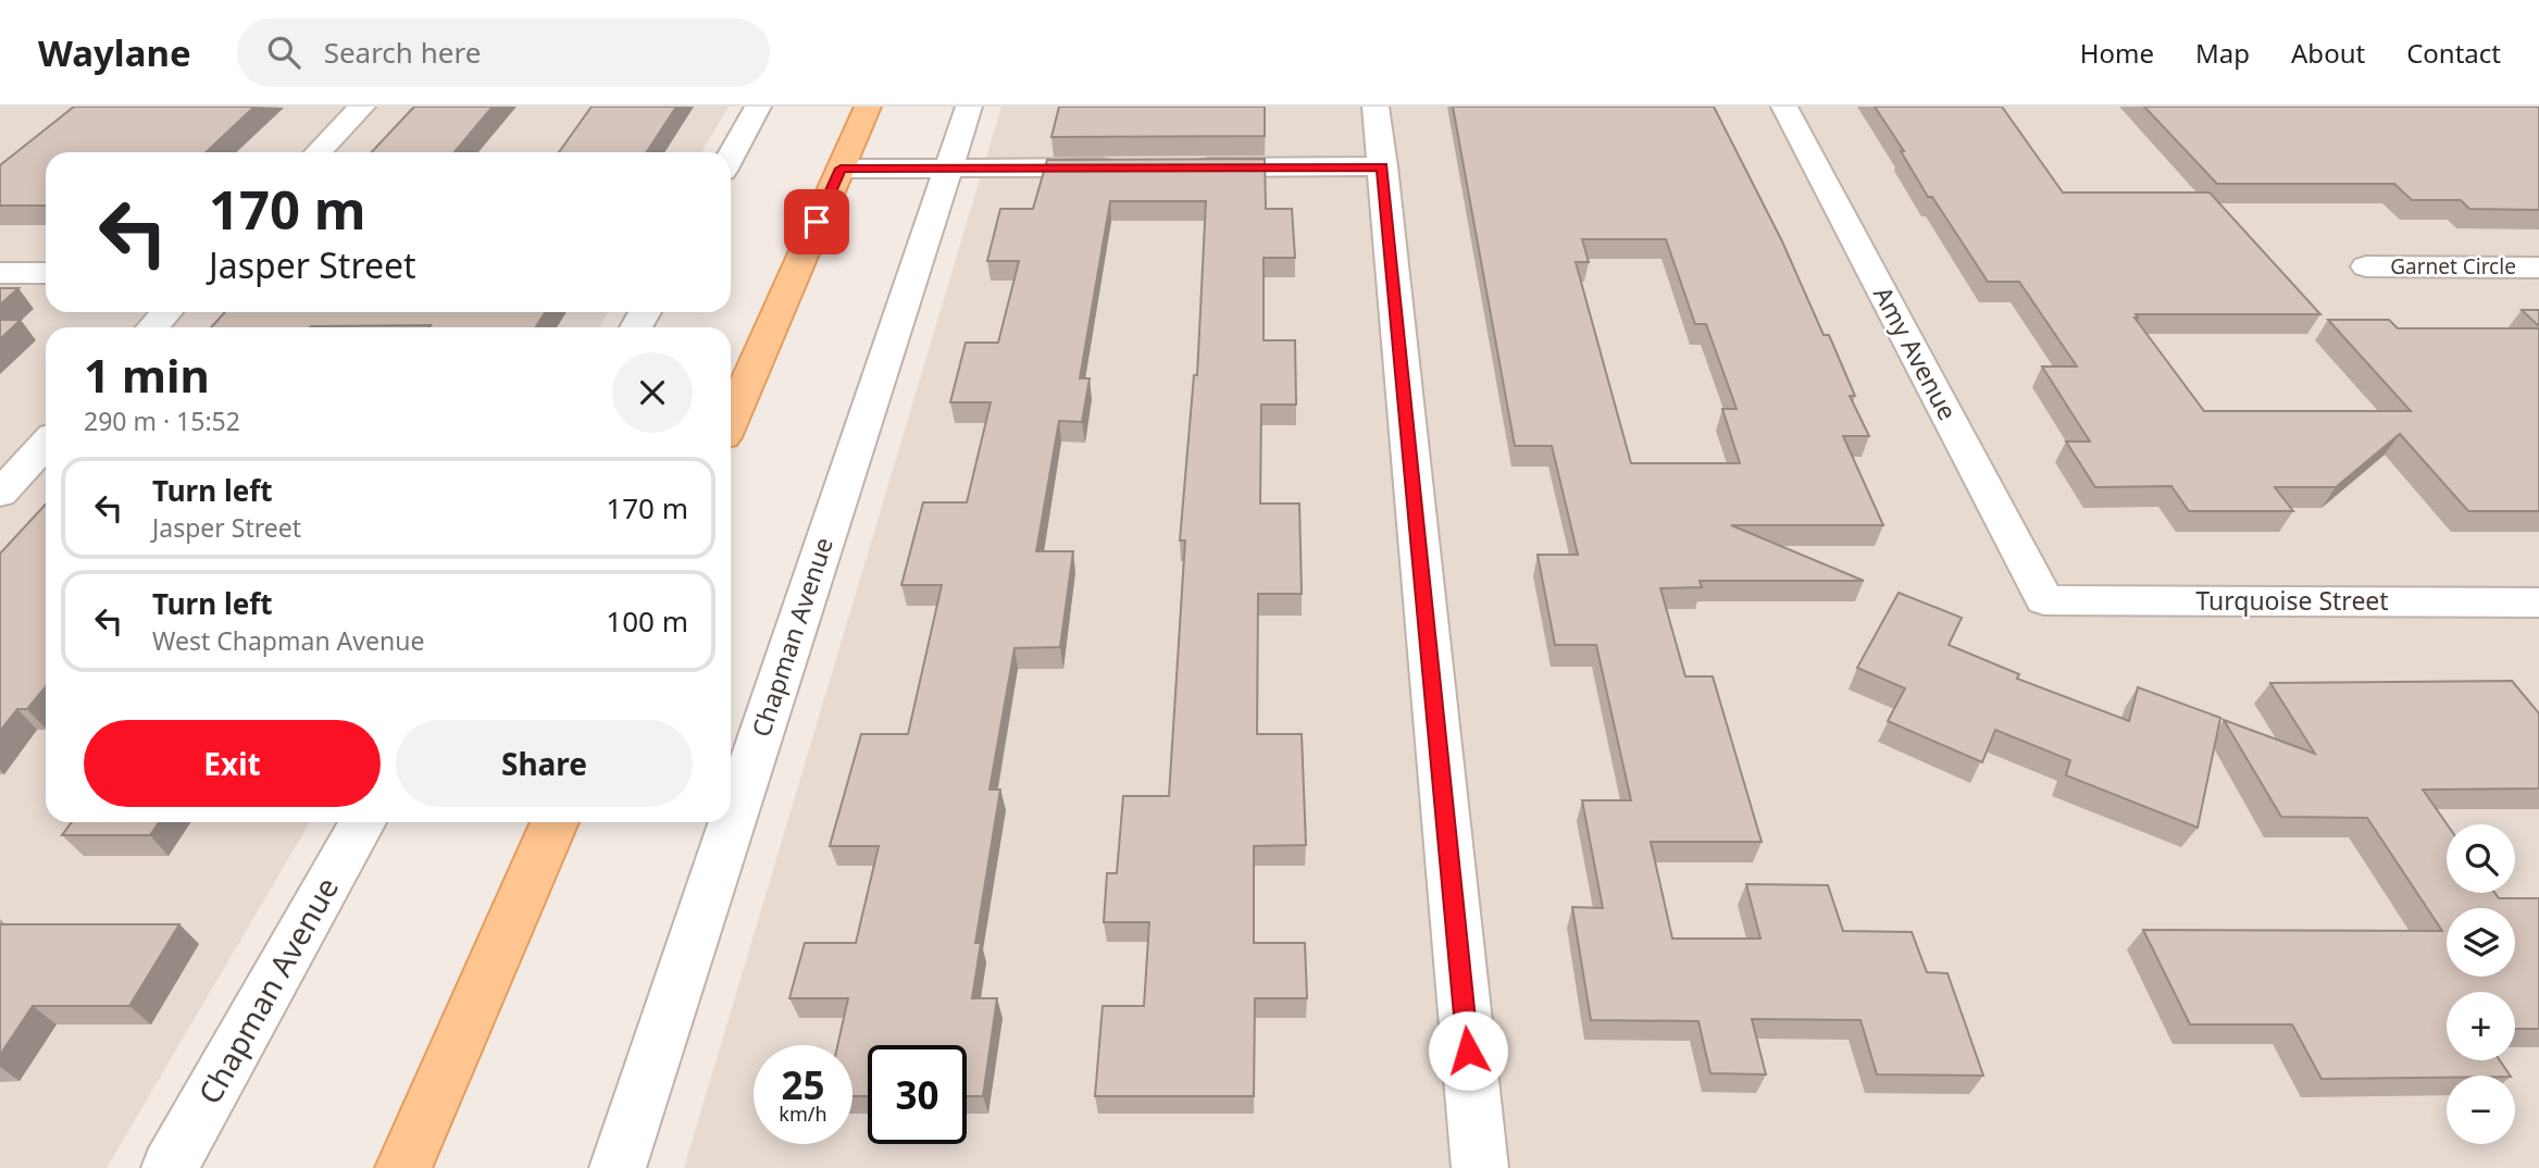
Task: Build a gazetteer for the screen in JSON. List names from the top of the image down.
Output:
{
  "streets": {
    "street": [
      "Garnet Circle",
      "Amy Avenue",
      "Turquoise Street",
      "Chapman Avenue"
    ]
  },
  "crossings": [
    ["Amy Avenue", "Turquoise Street"]
  ],
  "page": {
    "header": "Waylane",
    "search": "Search here",
    "nav": [
      "Home",
      "Map",
      "About",
      "Contact"
    ],
    "turn": ["170 m", "Jasper Street"],
    "heading": ["1 min", "290 m · 15:52"],
    "list": [
      {
        "name": "Turn left",
        "note": "Jasper Street",
        "value": "170 m"
      },
      {
        "name": "Turn left",
        "note": "West Chapman Avenue",
        "value": "100 m"
      }
    ],
    "buttons": ["Exit", "Share"],
    "map_buttons": ["+", "−"],
    "speed": "25 km/h",
    "limit": "30"
  }
}
